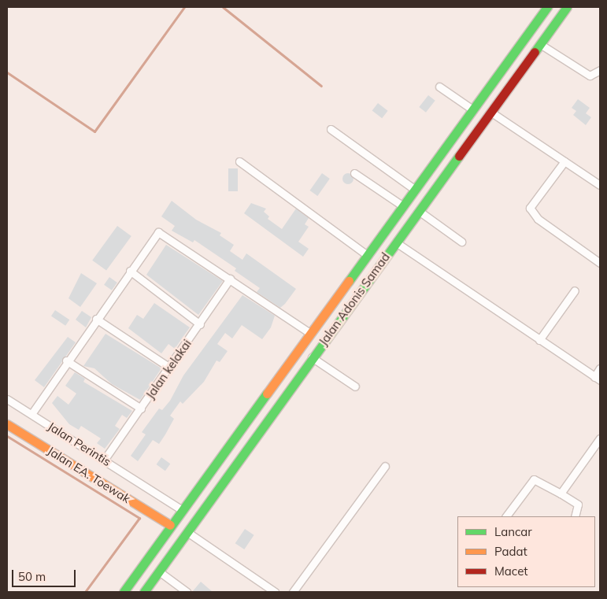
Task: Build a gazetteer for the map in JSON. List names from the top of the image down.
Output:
{
  "streets": {
    "main road": ["Jalan Adonis Samad", "Jalan EA. Toewak"],
    "street": ["Jalan kelakai", "Jalan Perintis"]
  },
  "crossings": [
    ["Jalan kelakai", "Jalan Perintis"]
  ],
  "legend": ["Lancar", "Padat", "Macet"],
  "scale_bar": "50 m"
}
